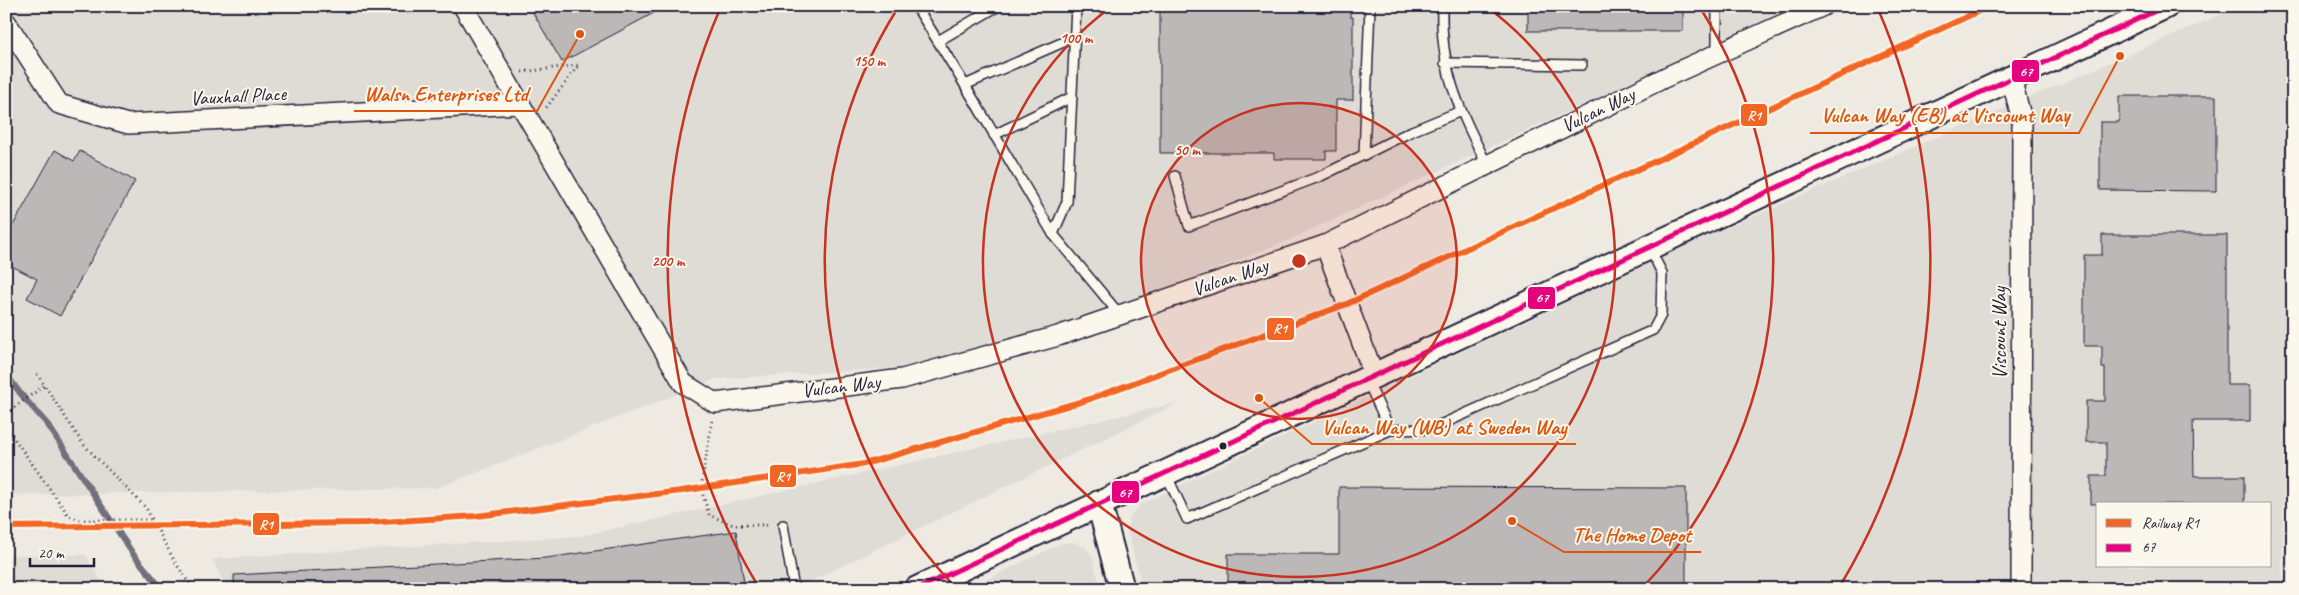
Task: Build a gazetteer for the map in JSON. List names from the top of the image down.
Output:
{
  "streets": {
    "street": ["Vauxhall Place", "Vulcan Way", "Viscount Way"]
  },
  "places": [
    "Walsn Enterprises Ltd",
    "Vulcan Way (EB) at Viscount Way",
    "Vulcan Way (WB) at Sweden Way",
    "The Home Depot"
  ],
  "lines": ["rail line R1", "transit line 67"],
  "legend": ["Railway R1", "67"],
  "scale_bar": "20 m",
  "rings": [
    "100 m",
    "150 m",
    "50 m",
    "200 m"
  ]
}
